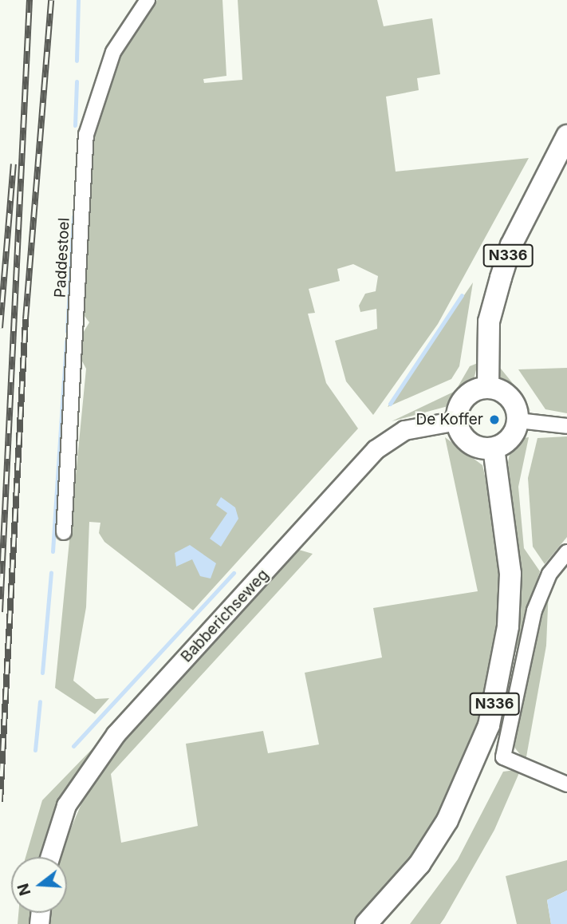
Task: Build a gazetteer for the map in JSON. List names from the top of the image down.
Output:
{
  "streets": {
    "main road": ["N336"],
    "street": ["Paddestoel", "Babberichseweg"]
  },
  "crossings": [
    ["N336", "Babberichseweg"]
  ],
  "places": ["De Koffer"],
  "north": "left"
}
